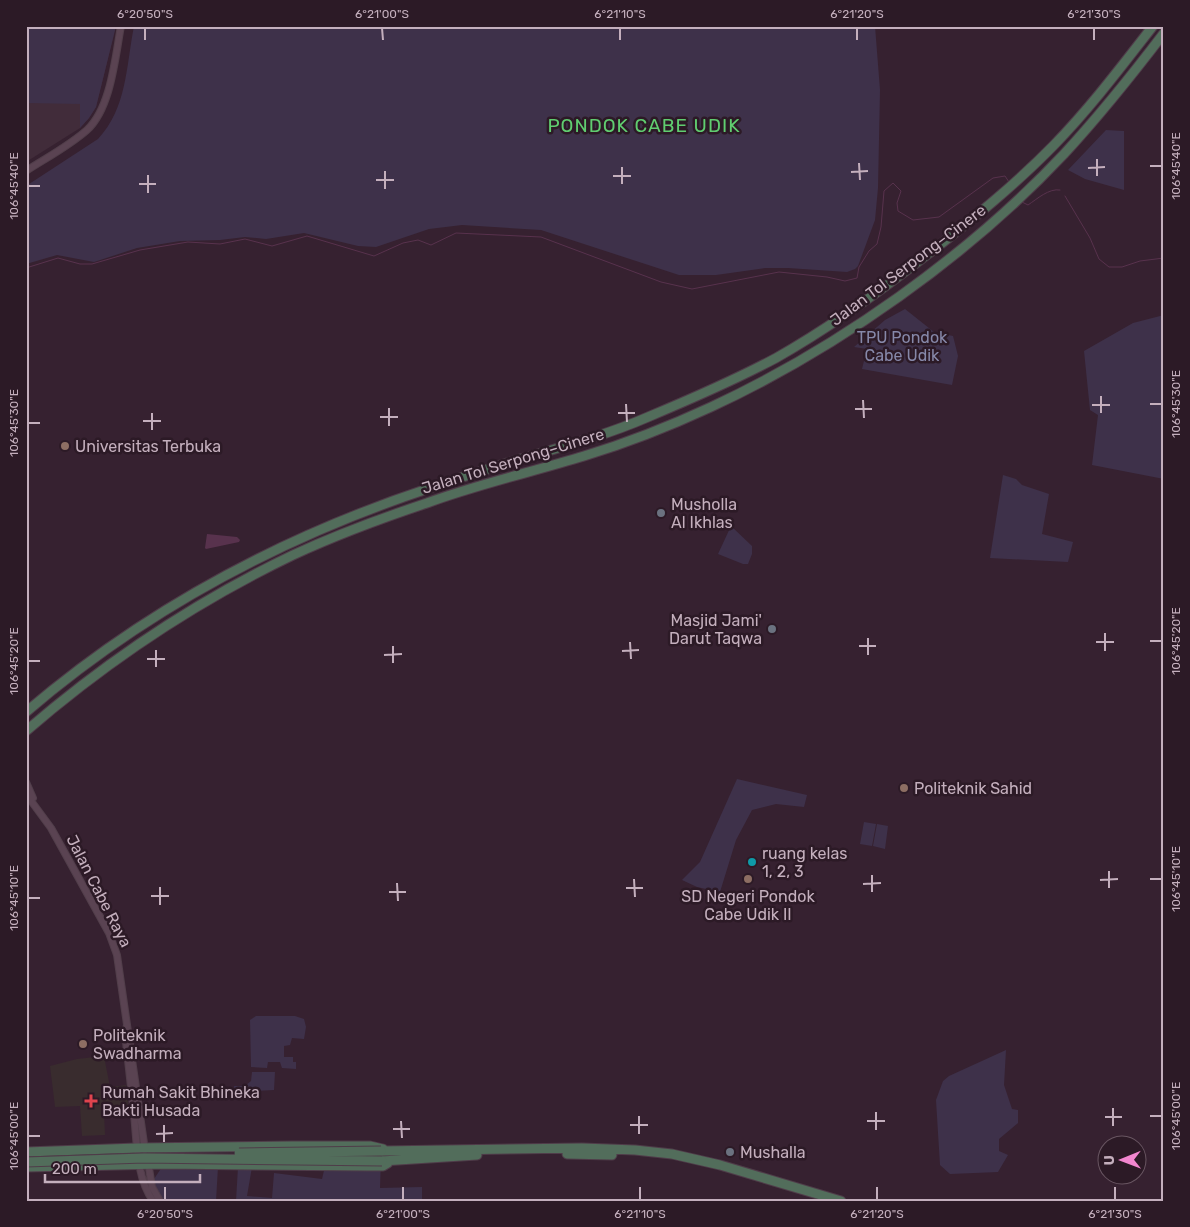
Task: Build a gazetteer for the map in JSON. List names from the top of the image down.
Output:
{
  "streets": {
    "highway": ["Jalan Tol Serpong–Cinere"],
    "main road": ["Jalan Cabe Raya"]
  },
  "districts": ["PONDOK CABE UDIK"],
  "parks": ["TPU Pondok Cabe Udik"],
  "places": {
    "other": [
      "Universitas Terbuka",
      "Musholla Al Ikhlas",
      "Masjid Jami' Darut Taqwa",
      "Politeknik Sahid",
      "ruang kelas 1, 2, 3",
      "SD Negeri Pondok Cabe Udik II",
      "Politeknik Swadharma",
      "Mushalla"
    ],
    "health": ["Rumah Sakit Bhineka Bakti Husada"]
  },
  "scale_bar": "200 m",
  "north": "left",
  "coordinates": [
    "6°20'50\"S",
    "6°21'00\"S",
    "6°21'10\"S",
    "6°21'20\"S",
    "6°21'30\"S",
    "106°45'40\"E",
    "106°45'30\"E",
    "106°45'20\"E",
    "106°45'10\"E",
    "106°45'00\"E"
  ]
}
